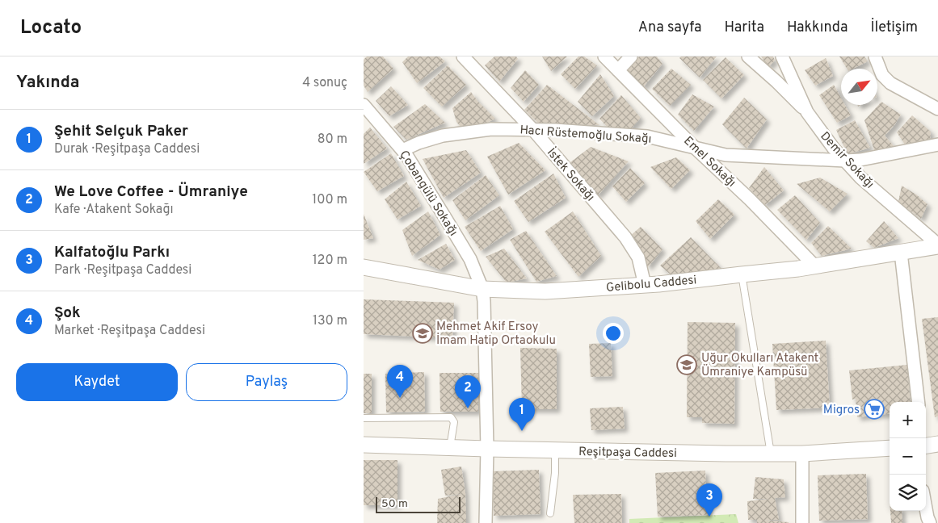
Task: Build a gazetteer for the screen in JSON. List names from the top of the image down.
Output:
{
  "streets": {
    "street": [
      "Hacı Rüstemoğlu Sokağı",
      "Demir Sokağı",
      "Emel Sokağı",
      "İstek Sokağı",
      "Çobangülü Sokağı",
      "Gelibolu Caddesi",
      "Reşitpaşa Caddesi"
    ]
  },
  "crossings": [
    ["Hacı Rüstemoğlu Sokağı", "Demir Sokağı"],
    ["Hacı Rüstemoğlu Sokağı", "Emel Sokağı"],
    ["Hacı Rüstemoğlu Sokağı", "İstek Sokağı"],
    ["Hacı Rüstemoğlu Sokağı", "Çobangülü Sokağı"],
    ["Demir Sokağı", "Gelibolu Caddesi"],
    ["Emel Sokağı", "Gelibolu Caddesi"],
    ["İstek Sokağı", "Gelibolu Caddesi"],
    ["Çobangülü Sokağı", "Gelibolu Caddesi"],
    ["Çobangülü Sokağı", "Reşitpaşa Caddesi"]
  ],
  "places": {
    "school or university": ["Mehmet Akif Ersoy İmam Hatip Ortaokulu", "Uğur Okulları Atakent Ümraniye Kampüsü"],
    "supermarket": ["Migros"]
  },
  "scale_bar": "50 m",
  "north": "top right",
  "page": {
    "header": "Locato",
    "nav": [
      "Ana sayfa",
      "Harita",
      "Hakkında",
      "İletişim"
    ],
    "heading": ["Yakında", "4 sonuç"],
    "list": [
      {
        "mark": "1",
        "name": "Şehit Selçuk Paker",
        "note": "Durak · Reşitpaşa Caddesi",
        "value": "80 m"
      },
      {
        "mark": "2",
        "name": "We Love Coffee - Ümraniye",
        "note": "Kafe · Atakent Sokağı",
        "value": "100 m"
      },
      {
        "mark": "3",
        "name": "Kalfatoğlu Parkı",
        "note": "Park · Reşitpaşa Caddesi",
        "value": "120 m"
      },
      {
        "mark": "4",
        "name": "Şok",
        "note": "Market · Reşitpaşa Caddesi",
        "value": "130 m"
      }
    ],
    "buttons": ["Kaydet", "Paylaş"],
    "pins": [
      "4",
      "2",
      "1",
      "3"
    ],
    "map_buttons": ["+", "−"],
    "scale": "50 m"
  }
}
